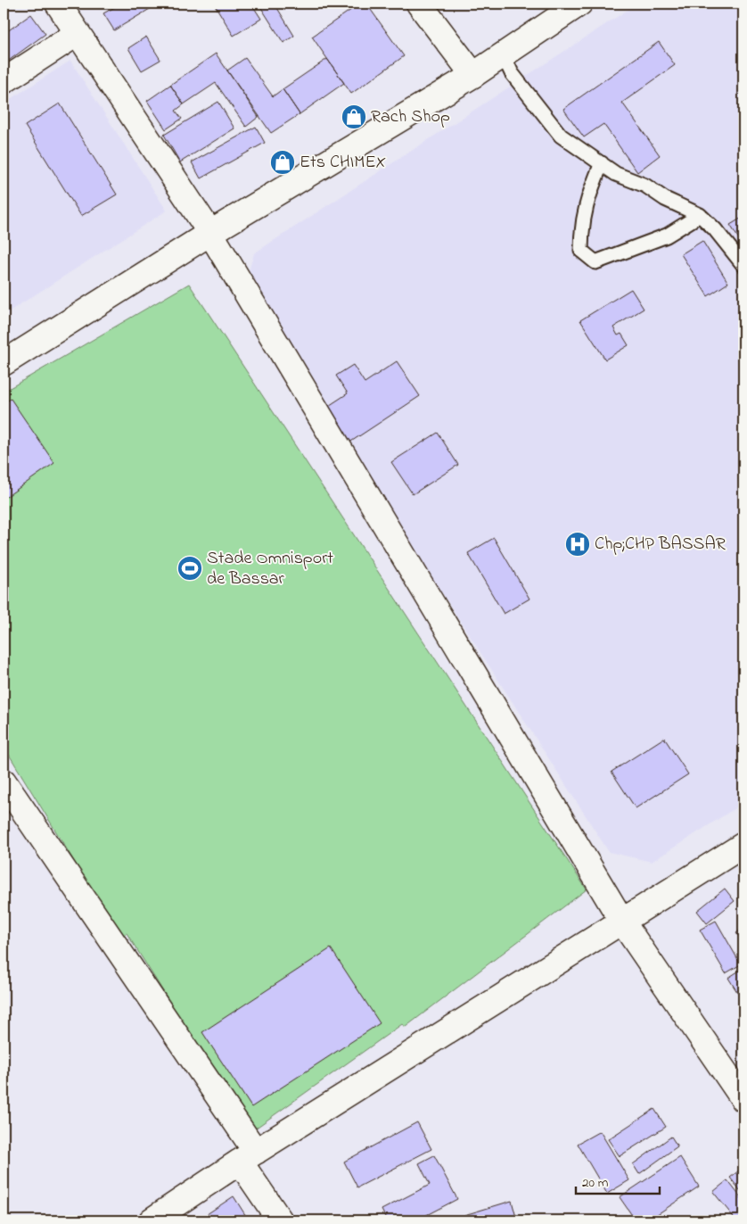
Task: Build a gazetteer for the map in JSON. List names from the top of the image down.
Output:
{
  "places": {
    "shop": ["Rach Shop", "Ets CHIMEX"],
    "hospital": ["Chp;CHP BASSAR"],
    "sports": ["Stade Omnisport de Bassar"]
  },
  "scale_bar": "20 m"
}
